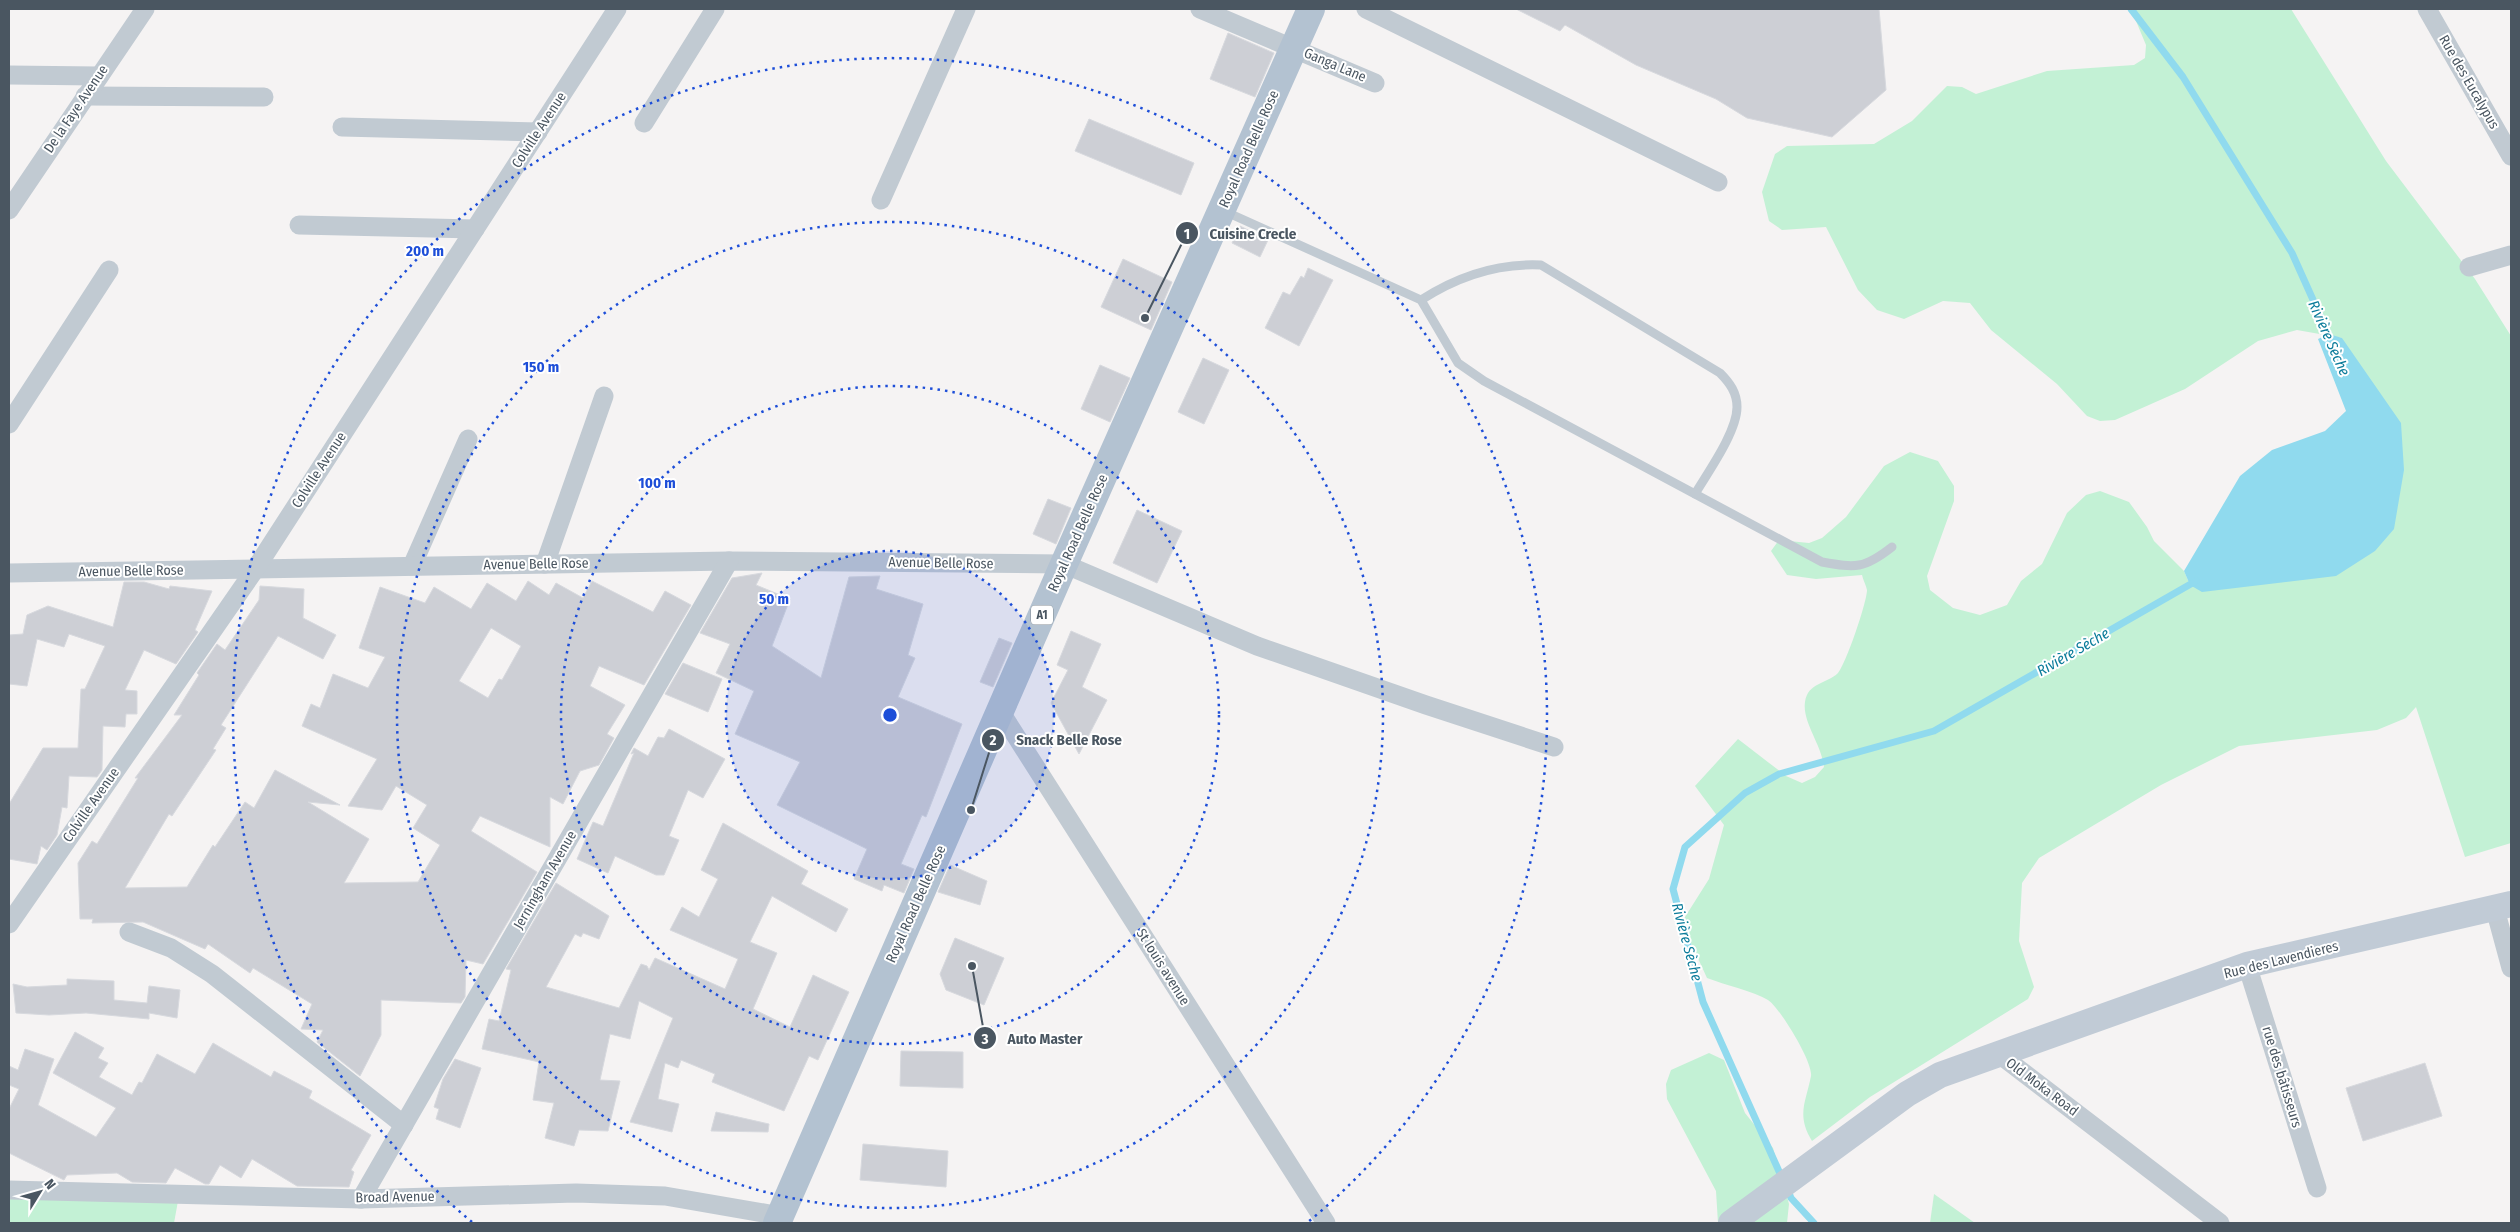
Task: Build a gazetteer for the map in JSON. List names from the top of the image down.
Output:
{
  "streets": {
    "main road": ["Royal Road Belle Rose", "A1"],
    "street": [
      "Ganga Lane",
      "Rue des Eucalypus",
      "De la Faye Avenue",
      "Colville Avenue",
      "Avenue Belle Rose",
      "Jerningham Avenue",
      "Rue des Lavendieres",
      "St louis avenue",
      "rue des bâtisseurs",
      "Old Moka Road",
      "Broad Avenue"
    ]
  },
  "crossings": [
    ["Ganga Lane", "Royal Road Belle Rose"],
    ["Colville Avenue", "Avenue Belle Rose"],
    ["Royal Road Belle Rose", "Avenue Belle Rose"],
    ["Royal Road Belle Rose", "St louis avenue"],
    ["Royal Road Belle Rose", "Broad Avenue"],
    ["Avenue Belle Rose", "Jerningham Avenue"],
    ["Jerningham Avenue", "Broad Avenue"],
    ["Rue des Lavendieres", "rue des bâtisseurs"],
    ["Rue des Lavendieres", "Old Moka Road"]
  ],
  "water": ["Rivière Sèche"],
  "places": ["Cuisine Crecle", "Snack Belle Rose", "Auto Master"],
  "north": "top right",
  "rings": [
    "200 m",
    "150 m",
    "100 m",
    "50 m"
  ]
}
